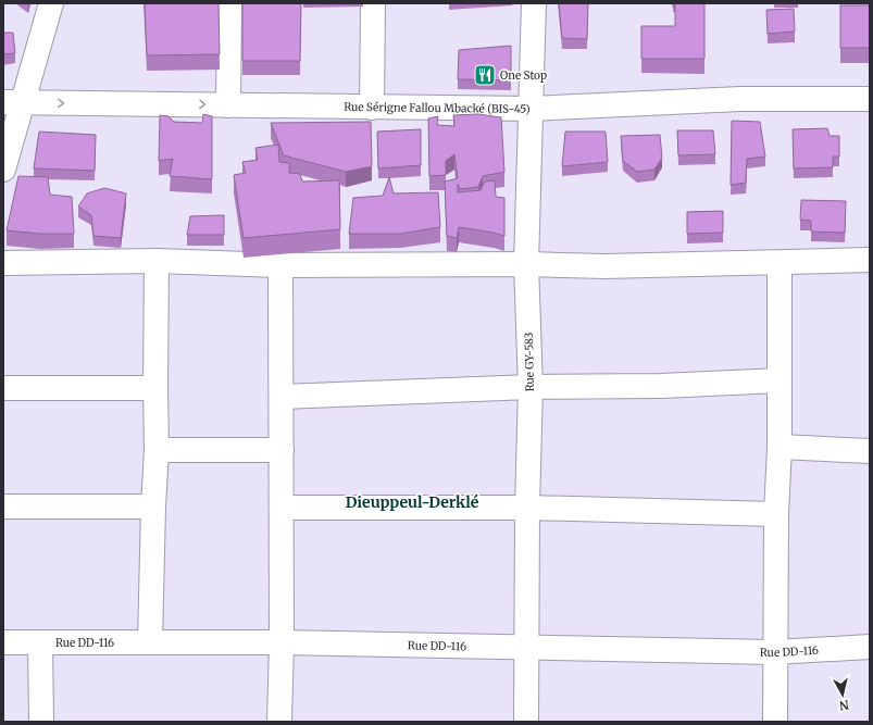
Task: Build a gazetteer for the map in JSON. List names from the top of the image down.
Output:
{
  "streets": {
    "street": ["Rue Sérigne Fallou Mbacké (BIS-45)", "Rue GY-583", "Rue DD-116"]
  },
  "crossings": [
    ["Rue Sérigne Fallou Mbacké (BIS-45)", "Rue GY-583"],
    ["Rue GY-583", "Rue DD-116"]
  ],
  "districts": ["Dieuppeul-Derklé"],
  "places": {
    "restaurant": ["One Stop"]
  },
  "north": "bottom"
}
